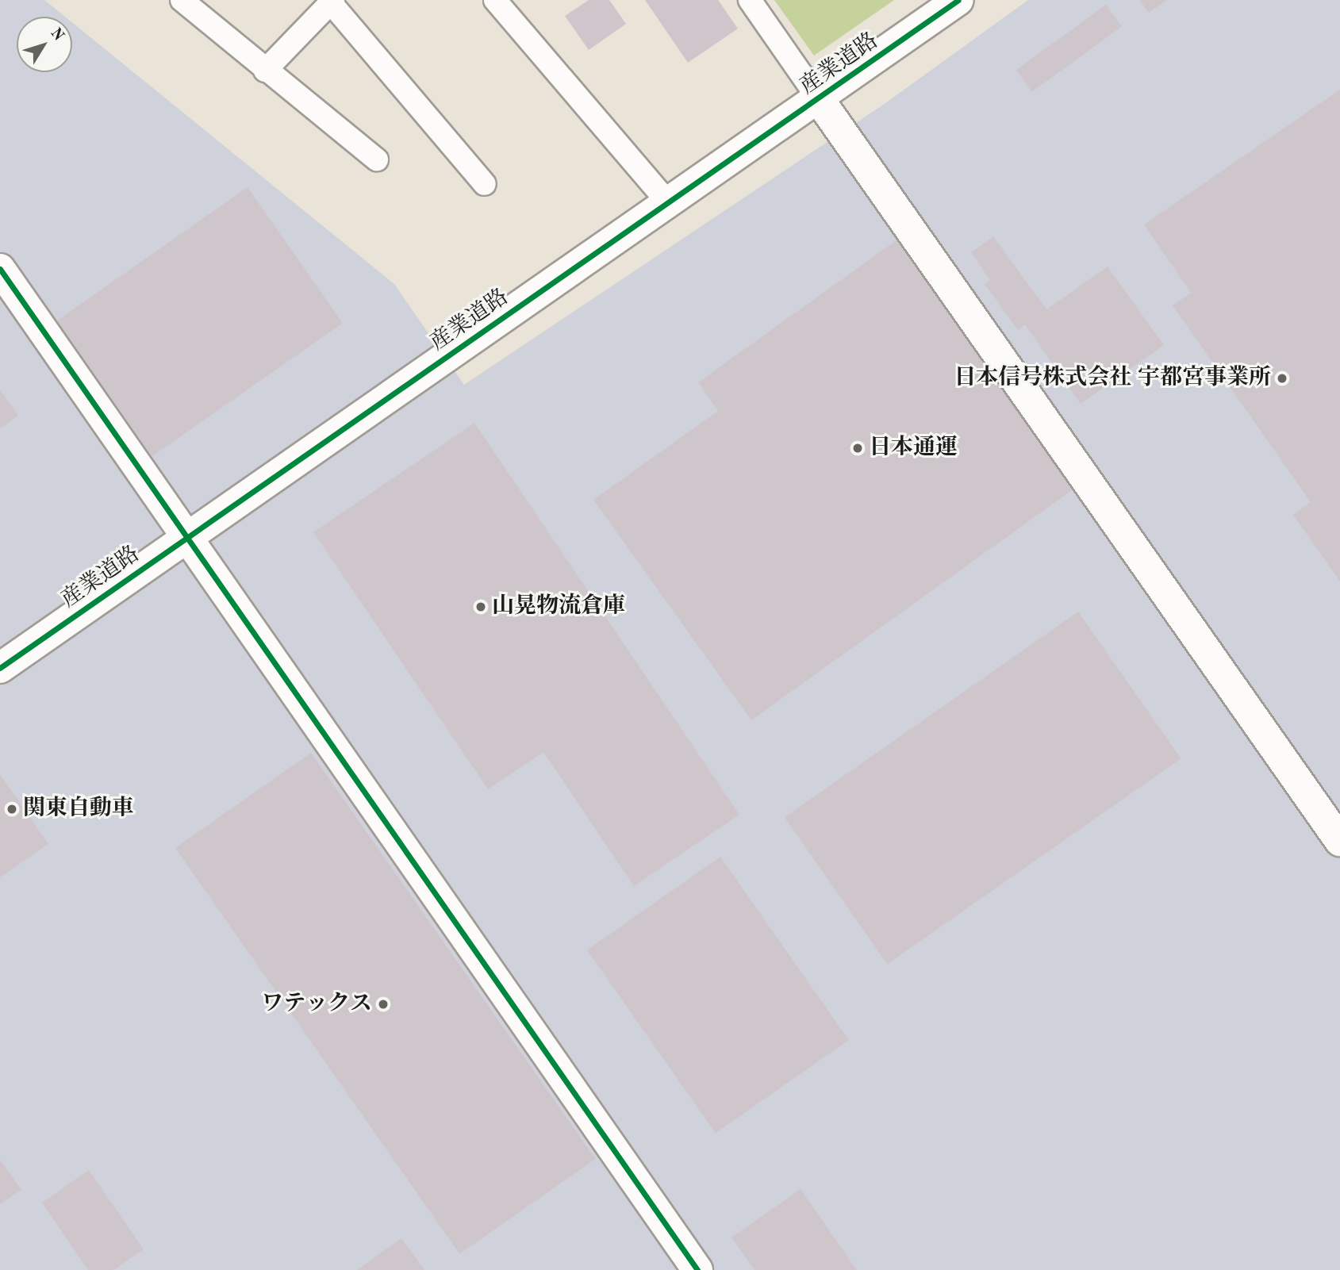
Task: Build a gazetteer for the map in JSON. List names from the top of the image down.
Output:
{
  "streets": {
    "street": ["産業道路"]
  },
  "places": [
    "日本信号株式会社 宇都宮事業所",
    "日本通運",
    "山晃物流倉庫",
    "関東自動車",
    "ワテックス"
  ],
  "north": "top right"
}
